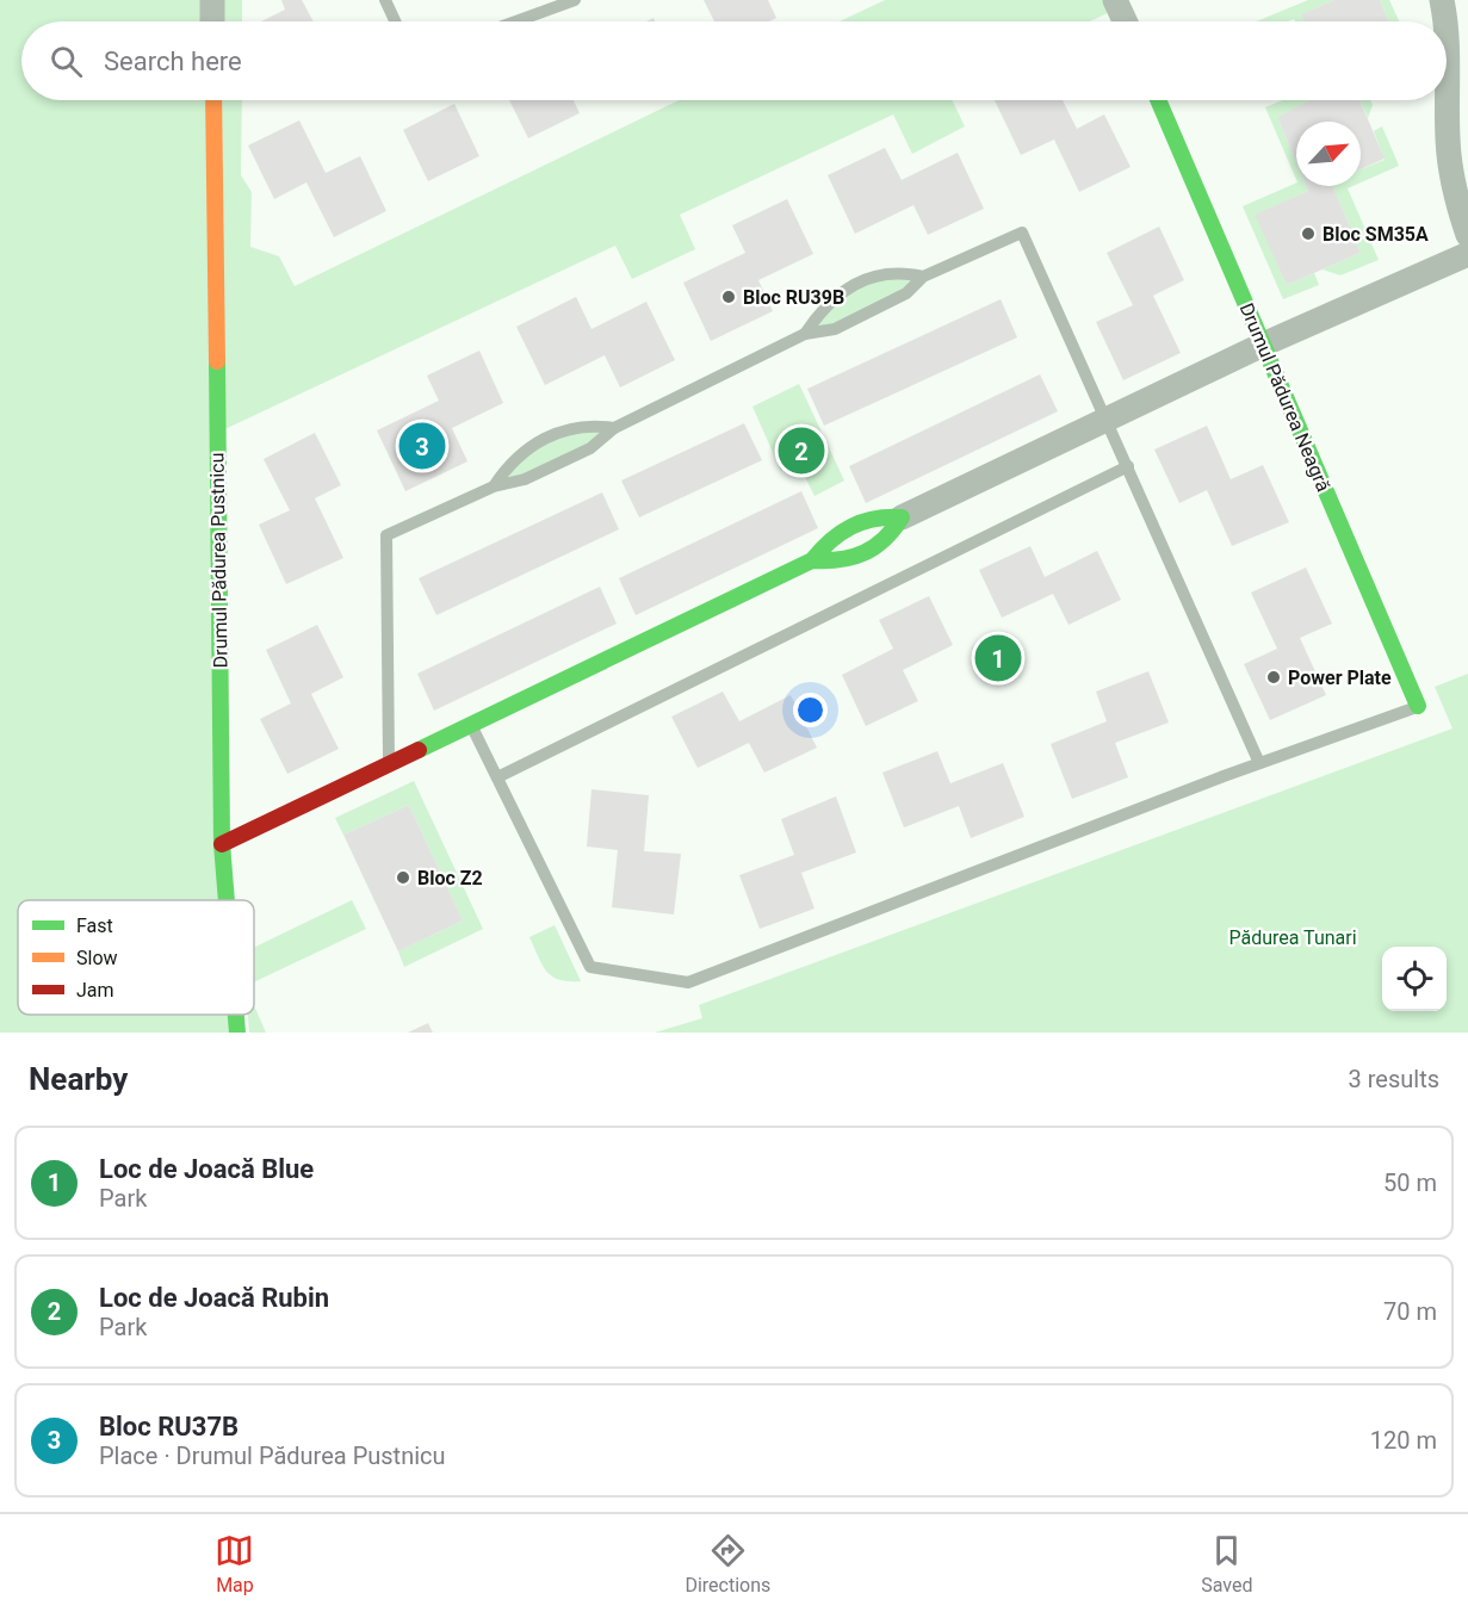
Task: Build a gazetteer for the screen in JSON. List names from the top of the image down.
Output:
{
  "streets": {
    "street": ["Drumul Pădurea Neagră", "Drumul Pădurea Pustnicu"]
  },
  "parks": ["Pădurea Tunari"],
  "places": [
    "Bloc SM35A",
    "Bloc RU39B",
    "Power Plate",
    "Bloc Z2"
  ],
  "legend": ["Fast", "Slow", "Jam"],
  "north": "top right",
  "page": {
    "search": "Search here",
    "pins": ["3", "2", "1"],
    "heading": ["Nearby", "3 results"],
    "list": [
      {
        "mark": "1",
        "name": "Loc de Joacă Blue",
        "note": "Park",
        "value": "50 m"
      },
      {
        "mark": "2",
        "name": "Loc de Joacă Rubin",
        "note": "Park",
        "value": "70 m"
      },
      {
        "mark": "3",
        "name": "Bloc RU37B",
        "note": "Place · Drumul Pădurea Pustnicu",
        "value": "120 m"
      }
    ],
    "nav": ["Map", "Directions", "Saved"]
  }
}
